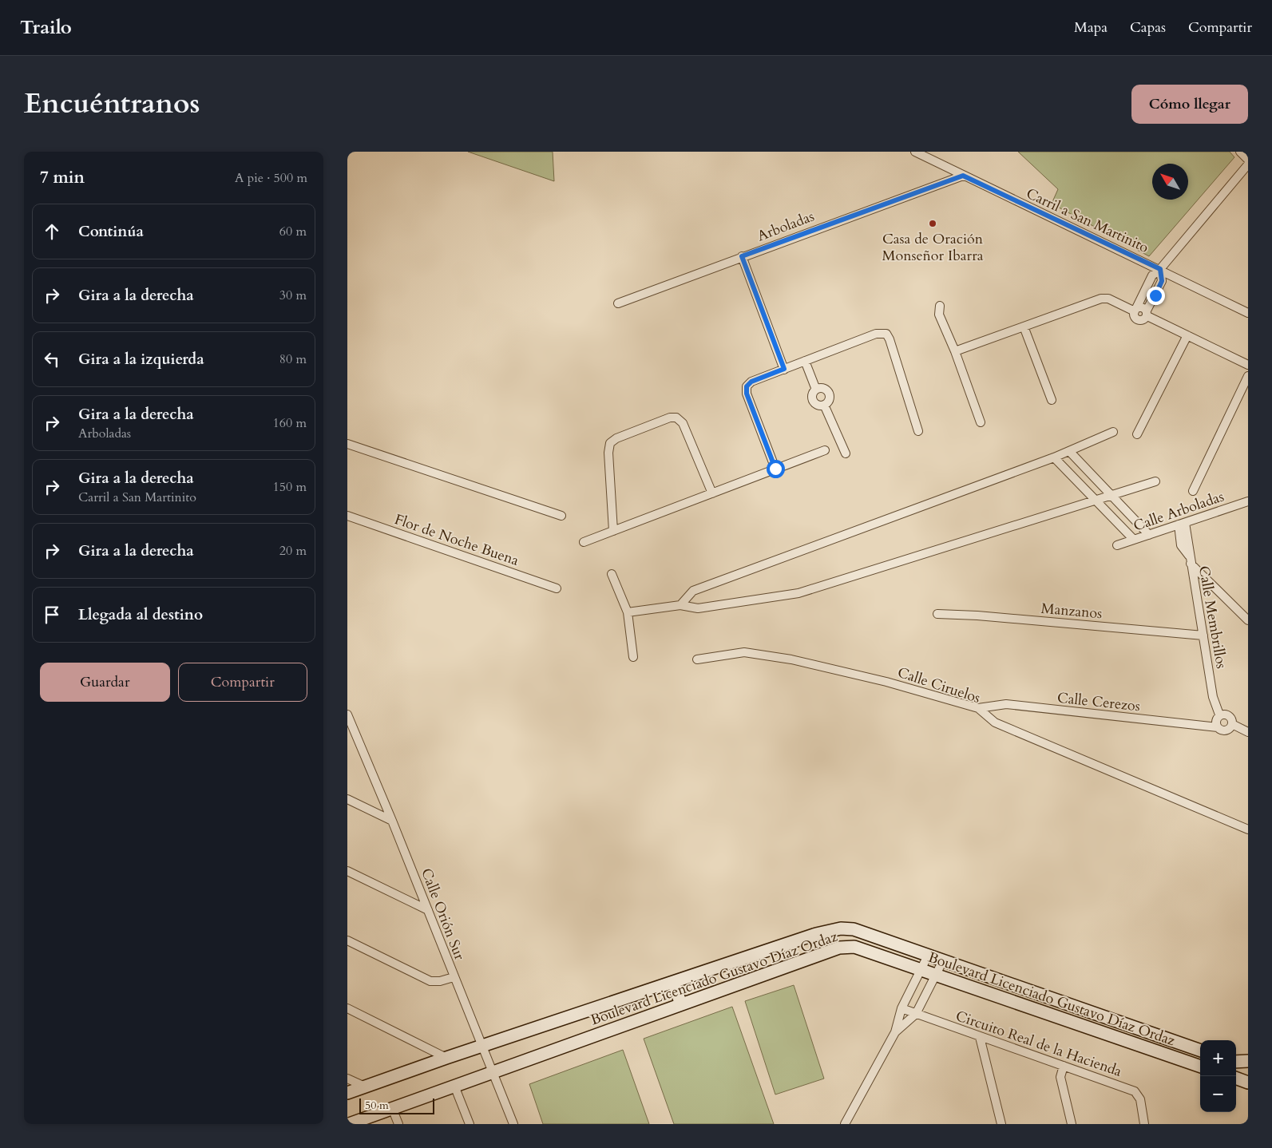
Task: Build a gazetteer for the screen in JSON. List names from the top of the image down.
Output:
{
  "streets": {
    "street": [
      "Carril a San Martinito",
      "Arboladas",
      "Calle Arboladas",
      "Flor de Noche Buena",
      "Manzanos",
      "Calle Membrillos",
      "Calle Ciruelos",
      "Calle Cerezos",
      "Calle Orión Sur",
      "Boulevard Licenciado Gustavo Díaz Ordaz",
      "Circuito Real de la Hacienda"
    ]
  },
  "crossings": [
    ["Carril a San Martinito", "Arboladas"],
    ["Calle Arboladas", "Calle Membrillos"],
    ["Manzanos", "Calle Membrillos"],
    ["Calle Membrillos", "Calle Cerezos"],
    ["Calle Ciruelos", "Calle Cerezos"],
    ["Calle Orión Sur", "Boulevard Licenciado Gustavo Díaz Ordaz"]
  ],
  "places": ["Casa de Oración Monseñor Ibarra"],
  "scale_bar": "50 m",
  "north": "top left",
  "page": {
    "header": "Trailo",
    "nav": ["Mapa", "Capas", "Compartir"],
    "title": "Encuéntranos",
    "buttons": [
      "Cómo llegar",
      ["Guardar", "Compartir"]
    ],
    "heading": ["7 min", "A pie · 500 m"],
    "list": [
      ["Continúa", "60 m"],
      ["Gira a la derecha", "30 m"],
      ["Gira a la izquierda", "80 m"],
      ["Gira a la derecha", "Arboladas", "160 m"],
      ["Gira a la derecha", "Carril a San Martinito", "150 m"],
      ["Gira a la derecha", "20 m"],
      "Llegada al destino"
    ],
    "map_buttons": ["+", "−"],
    "scale": "50 m"
  }
}
